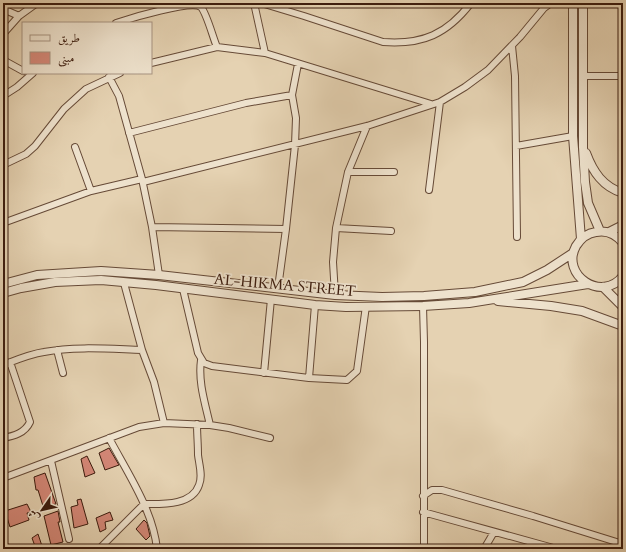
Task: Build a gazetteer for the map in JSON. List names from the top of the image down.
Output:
{
  "streets": {
    "street": ["AL-HIKMA STREET"]
  },
  "legend": ["طريق", "مبنى"],
  "north": "bottom left"
}
